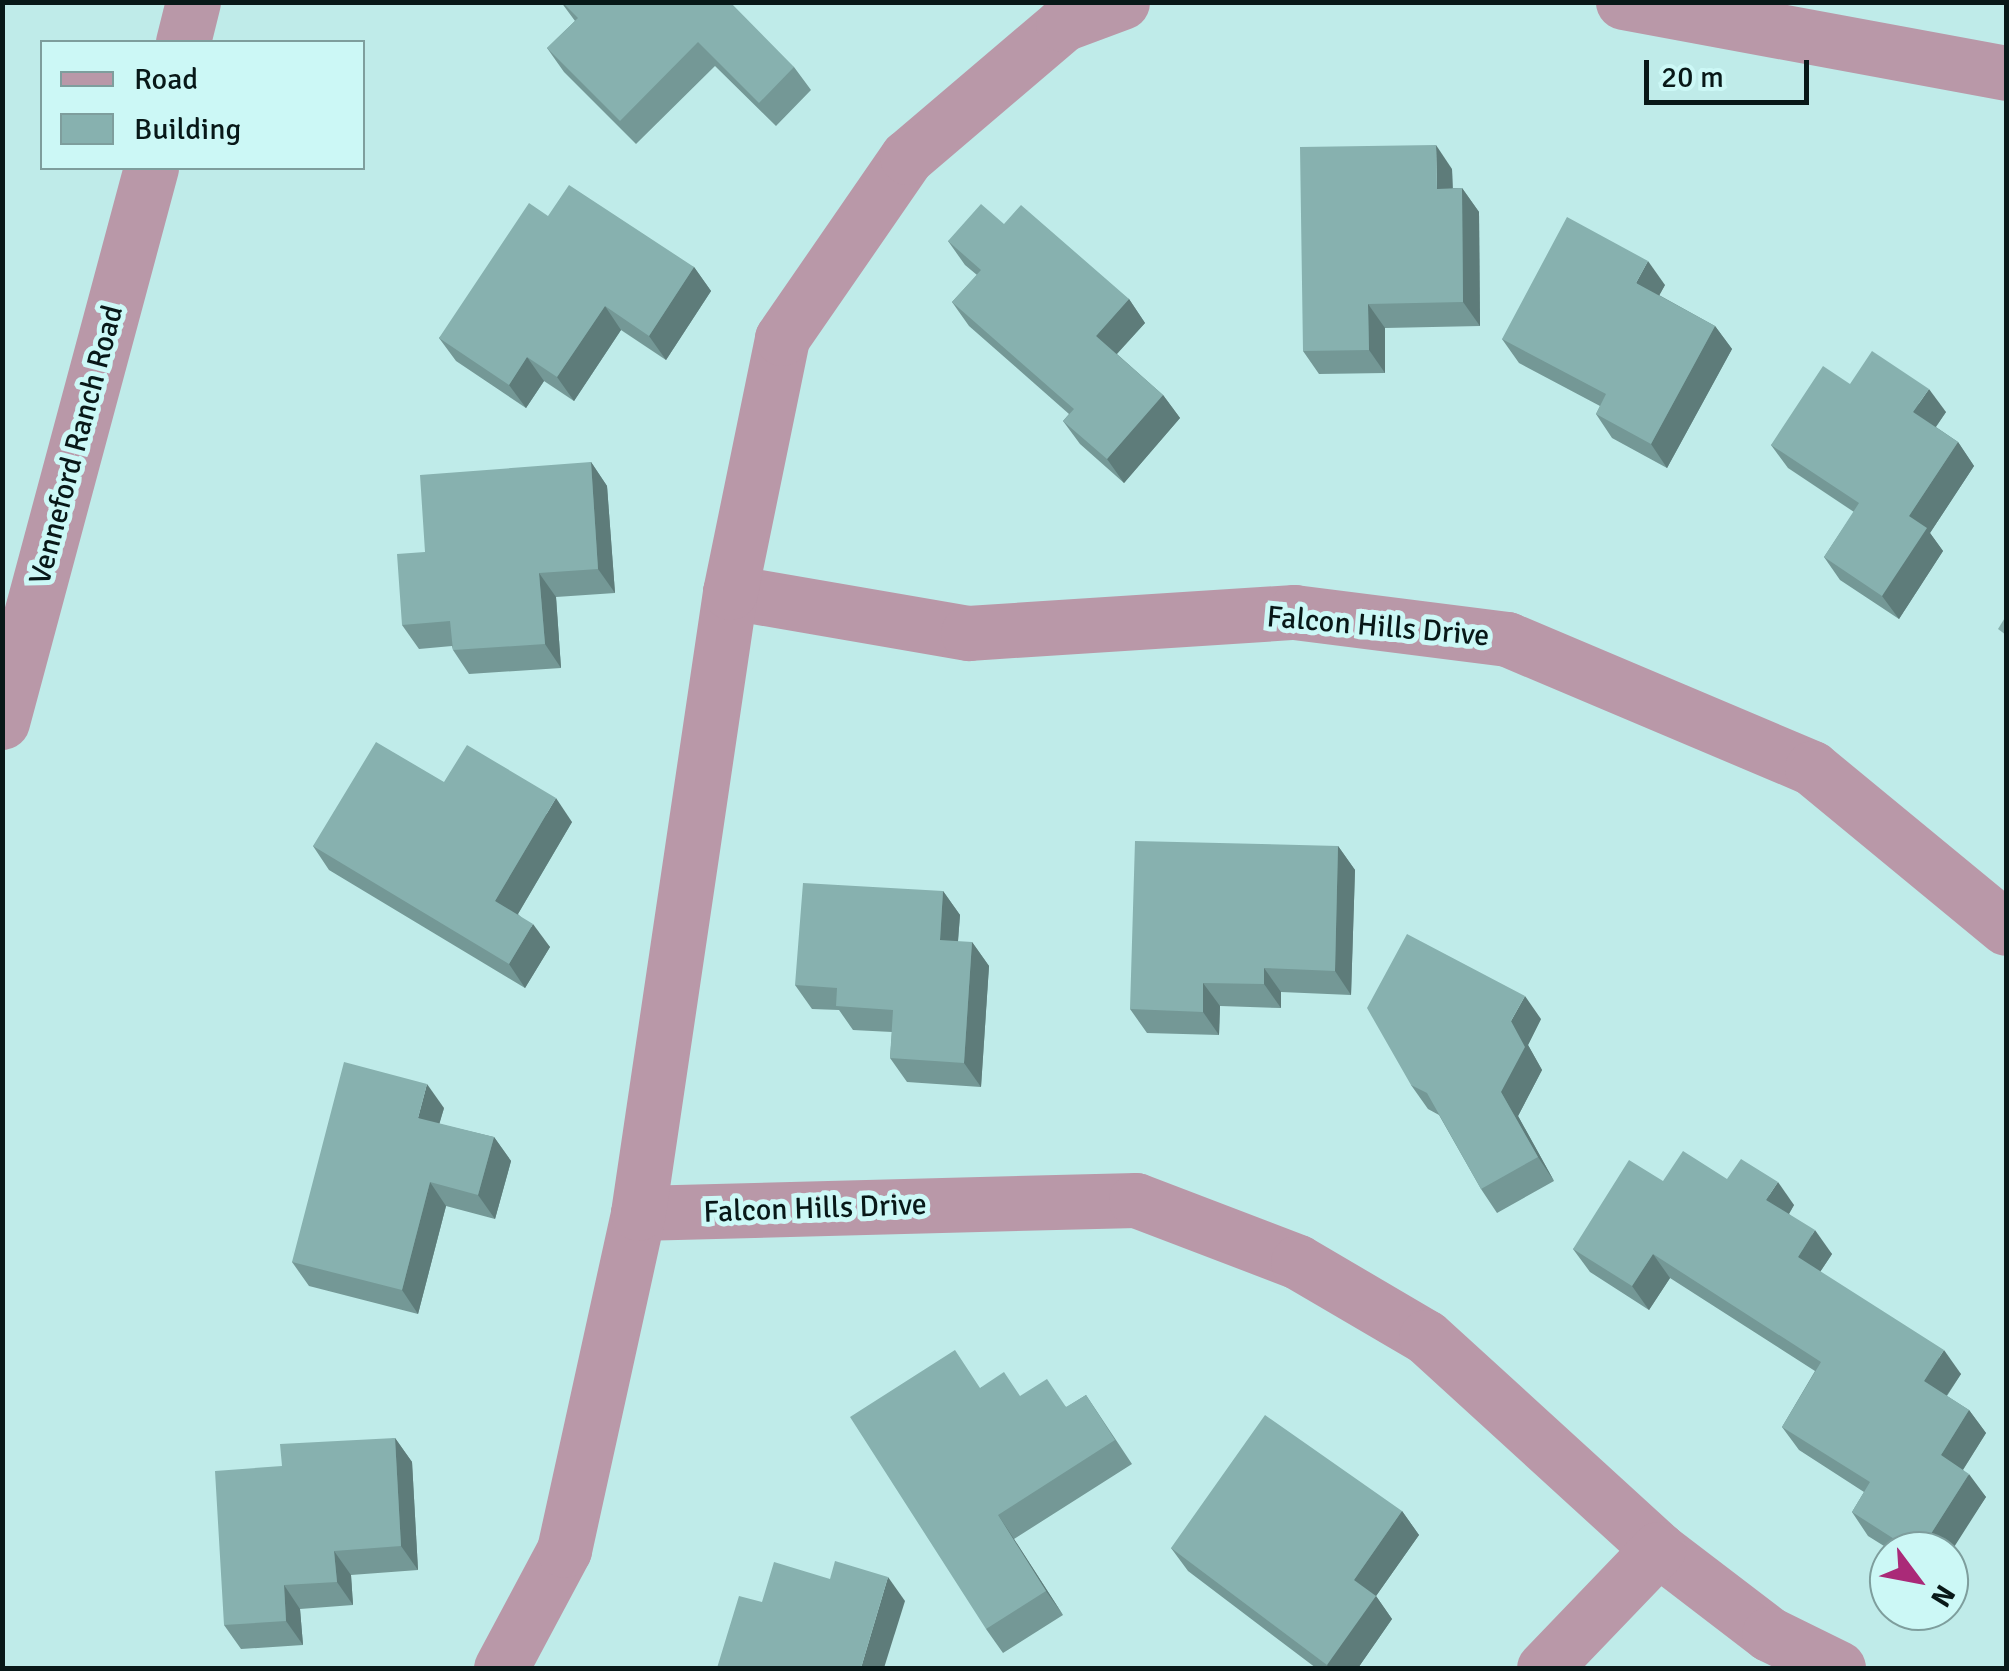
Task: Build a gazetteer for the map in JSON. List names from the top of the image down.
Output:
{
  "streets": {
    "street": ["Venneford Ranch Road", "Falcon Hills Drive"]
  },
  "legend": ["Road", "Building"],
  "scale_bar": "20 m",
  "north": "bottom right"
}
